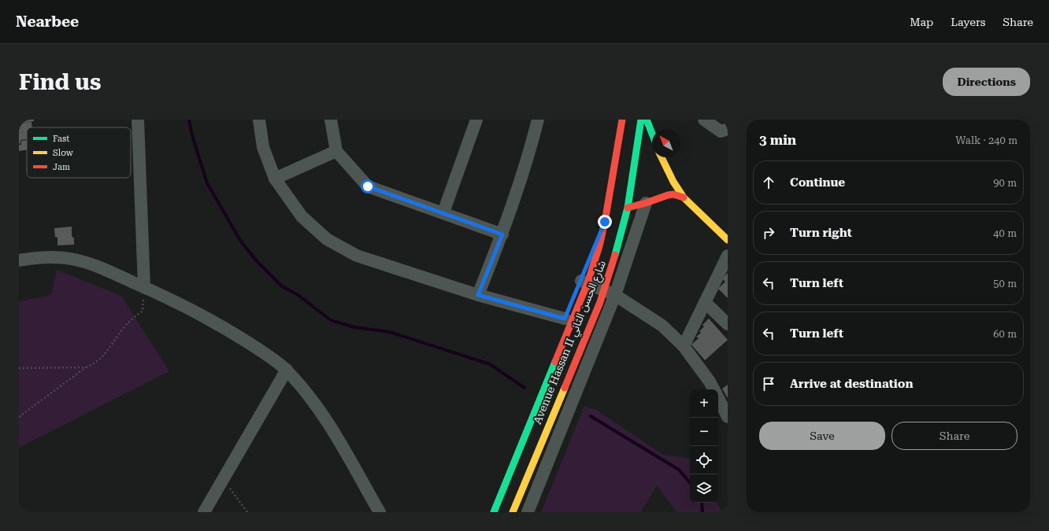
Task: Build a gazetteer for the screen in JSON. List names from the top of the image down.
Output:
{
  "streets": {
    "main road": ["Avenue Hassan II شارع الحسن الثاني"]
  },
  "legend": ["Fast", "Slow", "Jam"],
  "north": "top left",
  "page": {
    "header": "Nearbee",
    "nav": ["Map", "Layers", "Share"],
    "buttons": [
      "Directions",
      ["Save", "Share"]
    ],
    "title": "Find us",
    "heading": ["3 min", "Walk · 240 m"],
    "list": [
      ["Continue", "90 m"],
      ["Turn right", "40 m"],
      ["Turn left", "50 m"],
      ["Turn left", "60 m"],
      "Arrive at destination"
    ],
    "map_buttons": ["+", "−"]
  }
}
